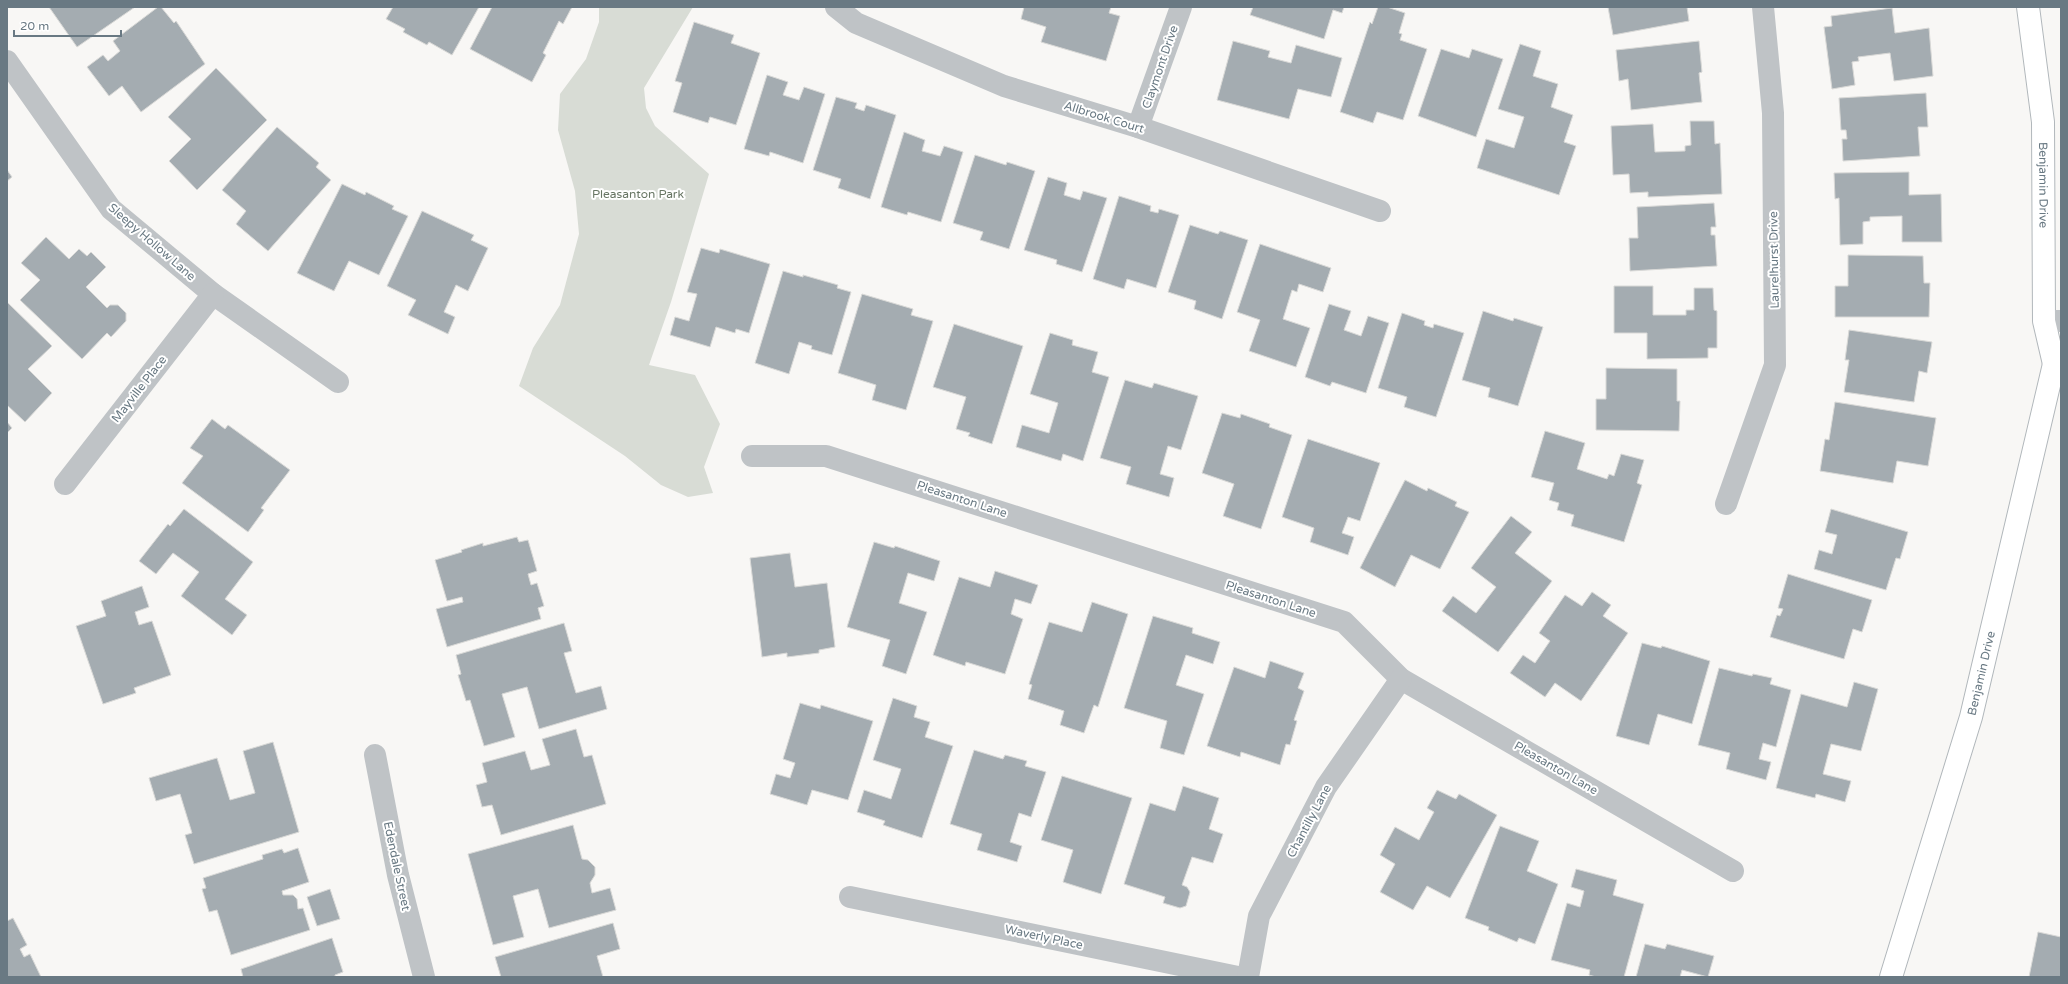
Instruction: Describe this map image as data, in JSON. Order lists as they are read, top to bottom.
{
  "streets": {
    "main road": ["Benjamin Drive"],
    "street": [
      "Claymont Drive",
      "Allbrook Court",
      "Sleepy Hollow Lane",
      "Laurelhurst Drive",
      "Mayville Place",
      "Pleasanton Lane",
      "Chantilly Lane",
      "Edendale Street",
      "Waverly Place"
    ]
  },
  "crossings": [
    ["Claymont Drive", "Allbrook Court"],
    ["Sleepy Hollow Lane", "Mayville Place"],
    ["Pleasanton Lane", "Chantilly Lane"]
  ],
  "parks": ["Pleasanton Park"],
  "scale_bar": "20 m"
}
